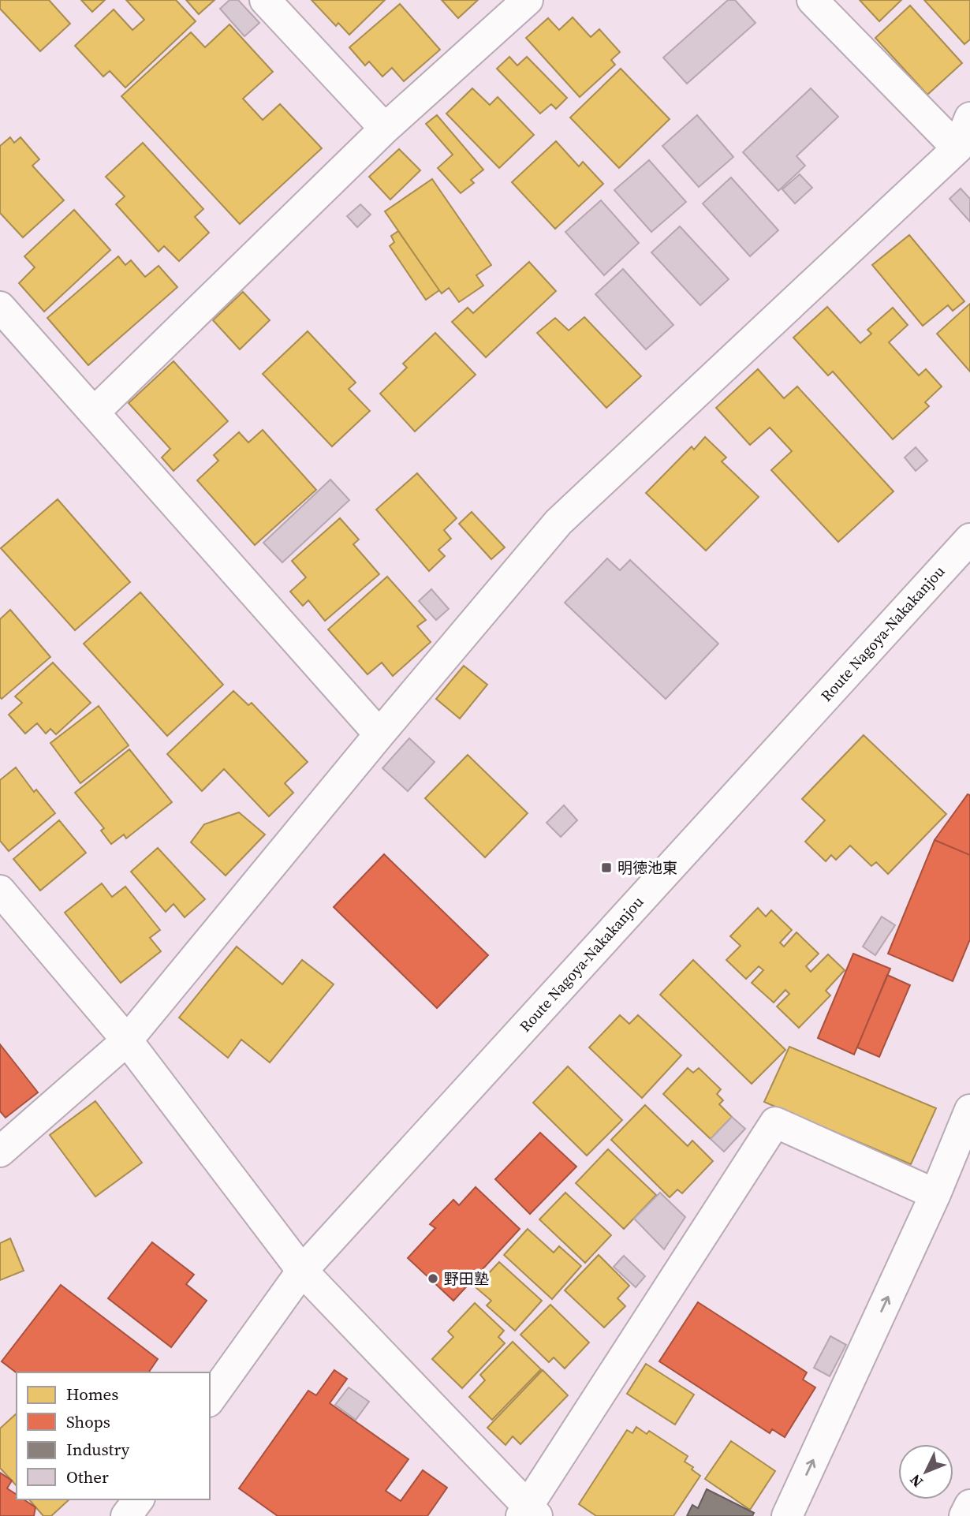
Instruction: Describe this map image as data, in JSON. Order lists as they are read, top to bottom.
{
  "streets": {
    "main road": ["Route Nagoya-Nakakanjou"]
  },
  "places": {
    "transit": ["明徳池東"],
    "other": ["野田塾"]
  },
  "legend": [
    "Homes",
    "Shops",
    "Industry",
    "Other"
  ],
  "north": "bottom left"
}
